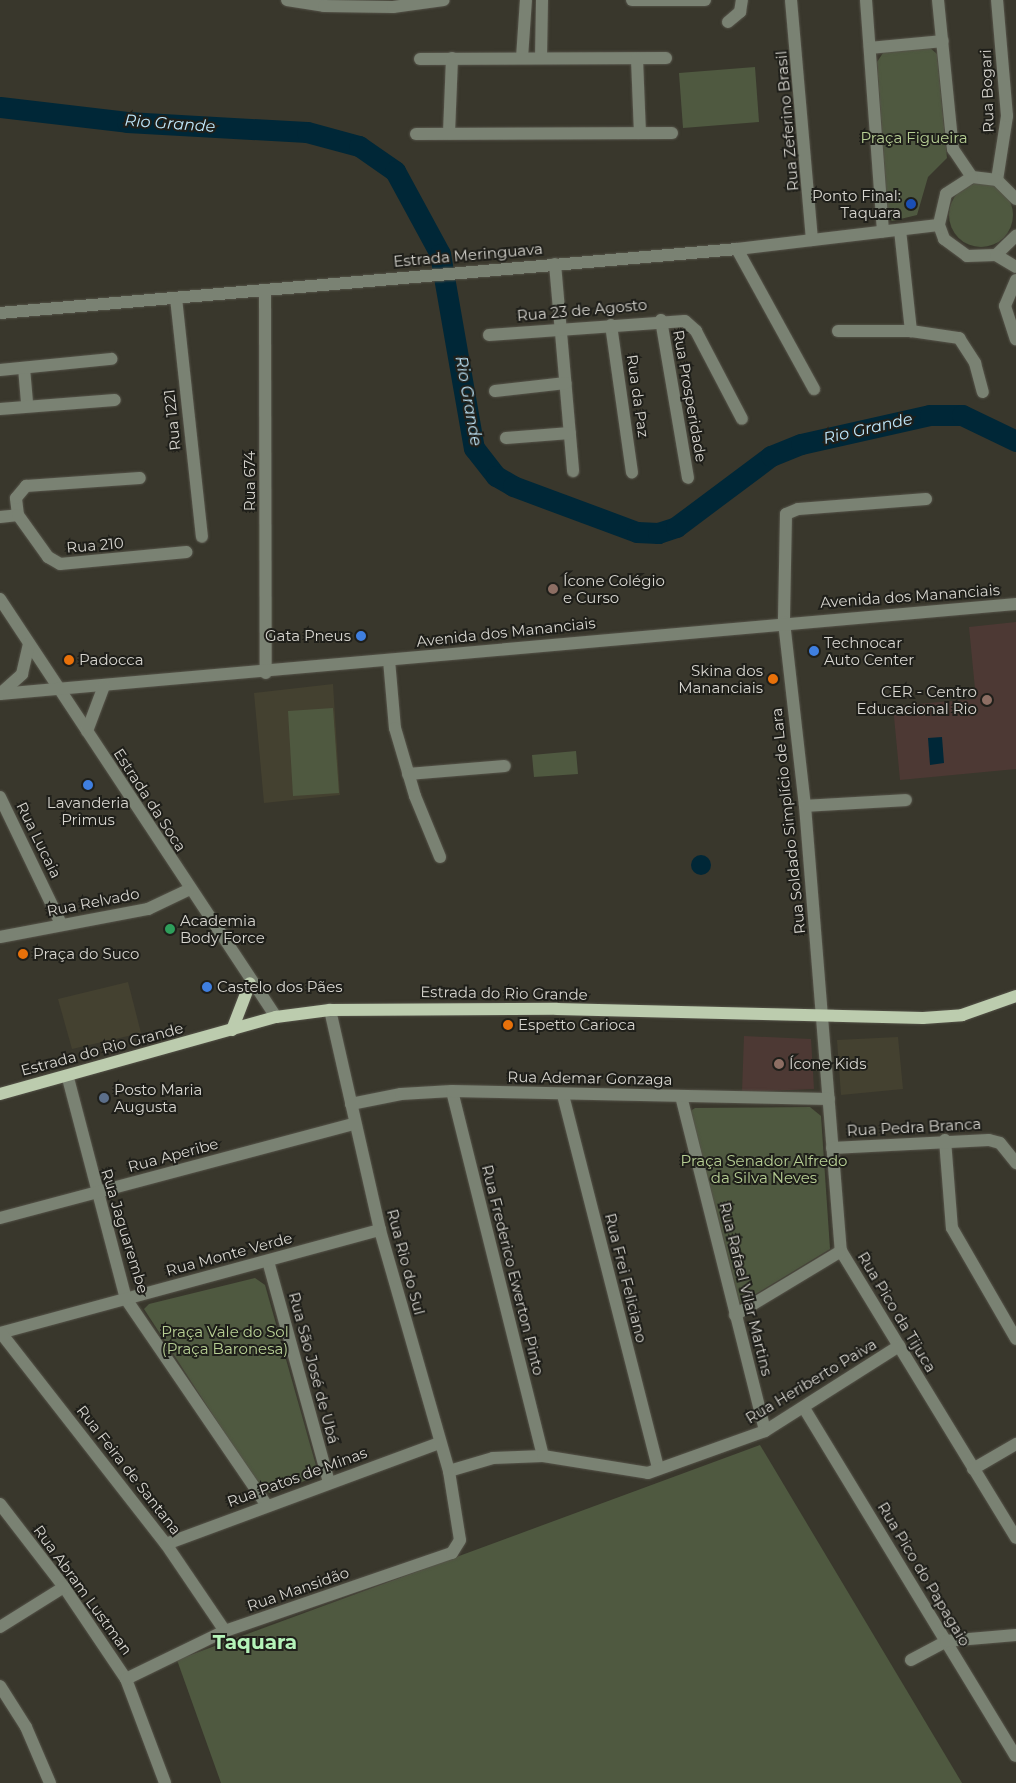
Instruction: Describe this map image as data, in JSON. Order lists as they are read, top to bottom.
{
  "streets": {
    "main road": ["Estrada do Rio Grande"],
    "street": [
      "Rua Bogari",
      "Rua Zeferino Brasil",
      "Estrada Meringuava",
      "Rua 23 de Agosto",
      "Rua da Paz",
      "Rua Prosperidade",
      "Rua 1221",
      "Rua 674",
      "Rua 210",
      "Avenida dos Mananciais",
      "Estrada da Soca",
      "Rua Soldado Simplício de Lara",
      "Rua Lucaia",
      "Rua Relvado",
      "Rua Ademar Gonzaga",
      "Rua Pedra Branca",
      "Rua Aperibe",
      "Rua Jaguarembe",
      "Rua Monte Verde",
      "Rua Rio do Sul",
      "Rua Frederico Ewerton Pinto",
      "Rua Frei Feliciano",
      "Rua Rafael Vilar Martins",
      "Rua Pico da Tijuca",
      "Rua São José de Ubá",
      "Rua Heriberto Paiva",
      "Rua Feira de Santana",
      "Rua Patos de Minas",
      "Rua Pico do Papagaio",
      "Rua Mansidão",
      "Rua Abram Lustman"
    ]
  },
  "crossings": [
    ["Rua Zeferino Brasil", "Estrada Meringuava"],
    ["Estrada Meringuava", "Rua 1221"],
    ["Estrada Meringuava", "Rua 674"],
    ["Rua 23 de Agosto", "Rua da Paz"],
    ["Rua 23 de Agosto", "Rua Prosperidade"],
    ["Rua 674", "Avenida dos Mananciais"],
    ["Avenida dos Mananciais", "Estrada da Soca"],
    ["Avenida dos Mananciais", "Rua Soldado Simplício de Lara"],
    ["Estrada da Soca", "Rua Relvado"],
    ["Estrada da Soca", "Estrada do Rio Grande"],
    ["Rua Soldado Simplício de Lara", "Estrada do Rio Grande"],
    ["Rua Soldado Simplício de Lara", "Rua Pico da Tijuca"],
    ["Rua Lucaia", "Rua Relvado"],
    ["Estrada do Rio Grande", "Rua Jaguarembe"],
    ["Estrada do Rio Grande", "Rua Rio do Sul"],
    ["Estrada do Rio Grande", "Rua Pico da Tijuca"],
    ["Rua Ademar Gonzaga", "Rua Rio do Sul"],
    ["Rua Ademar Gonzaga", "Rua Frederico Ewerton Pinto"],
    ["Rua Ademar Gonzaga", "Rua Frei Feliciano"],
    ["Rua Ademar Gonzaga", "Rua Rafael Vilar Martins"],
    ["Rua Ademar Gonzaga", "Rua Pico da Tijuca"],
    ["Rua Pedra Branca", "Rua Pico da Tijuca"],
    ["Rua Aperibe", "Rua Jaguarembe"],
    ["Rua Aperibe", "Rua Rio do Sul"],
    ["Rua Jaguarembe", "Rua Monte Verde"],
    ["Rua Jaguarembe", "Rua Patos de Minas"],
    ["Rua Monte Verde", "Rua Rio do Sul"],
    ["Rua Monte Verde", "Rua São José de Ubá"],
    ["Rua Monte Verde", "Rua Feira de Santana"],
    ["Rua Rio do Sul", "Rua Heriberto Paiva"],
    ["Rua Rio do Sul", "Rua Patos de Minas"],
    ["Rua Rio do Sul", "Rua Mansidão"],
    ["Rua Frederico Ewerton Pinto", "Rua Heriberto Paiva"],
    ["Rua Frei Feliciano", "Rua Heriberto Paiva"],
    ["Rua Rafael Vilar Martins", "Rua Heriberto Paiva"],
    ["Rua Pico da Tijuca", "Rua Heriberto Paiva"],
    ["Rua São José de Ubá", "Rua Patos de Minas"],
    ["Rua Heriberto Paiva", "Rua Pico do Papagaio"],
    ["Rua Feira de Santana", "Rua Patos de Minas"],
    ["Rua Feira de Santana", "Rua Mansidão"],
    ["Rua Mansidão", "Rua Abram Lustman"]
  ],
  "districts": ["Taquara"],
  "water": ["Rio Grande"],
  "parks": ["Praça Figueira", "Praça Senador Alfredo da Silva Neves", "Praça Vale do Sol (Praça Baronesa)"],
  "places": [
    "Ponto Final: Taquara",
    "Ícone Colégio e Curso",
    "Gata Pneus",
    "Technocar Auto Center",
    "Padocca",
    "Skina dos Mananciais",
    "CER - Centro Educacional Rio",
    "Lavanderia Primus",
    "Academia Body Force",
    "Praça do Suco",
    "Castelo dos Pães",
    "Espetto Carioca",
    "Ícone Kids",
    "Posto Maria Augusta"
  ]
}
